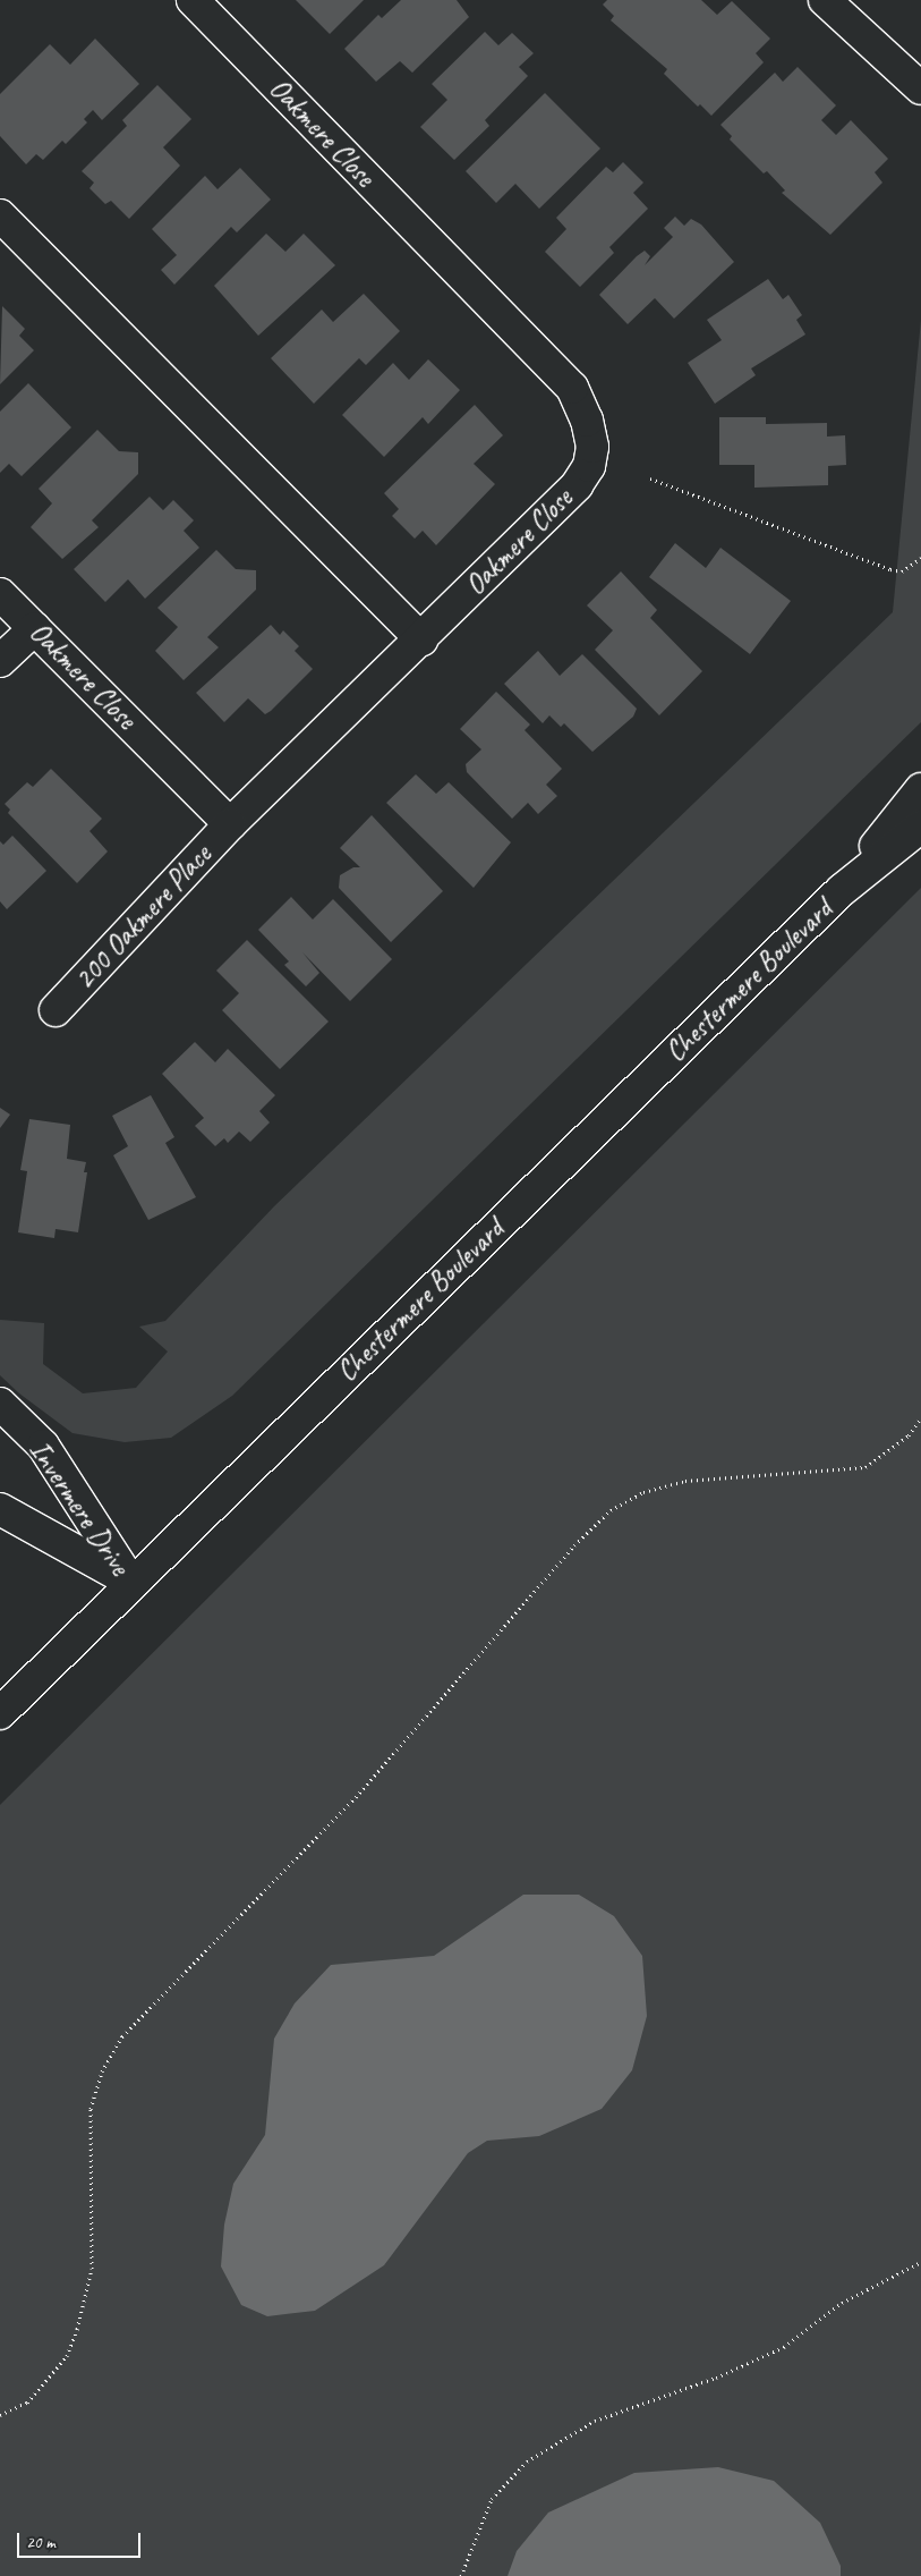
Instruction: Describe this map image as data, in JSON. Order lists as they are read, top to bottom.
{
  "streets": {
    "street": [
      "Oakmere Close",
      "200 Oakmere Place",
      "Chestermere Boulevard",
      "Invermere Drive"
    ]
  },
  "crossings": [
    ["Oakmere Close", "200 Oakmere Place"],
    ["Chestermere Boulevard", "Invermere Drive"]
  ],
  "scale_bar": "20 m"
}
